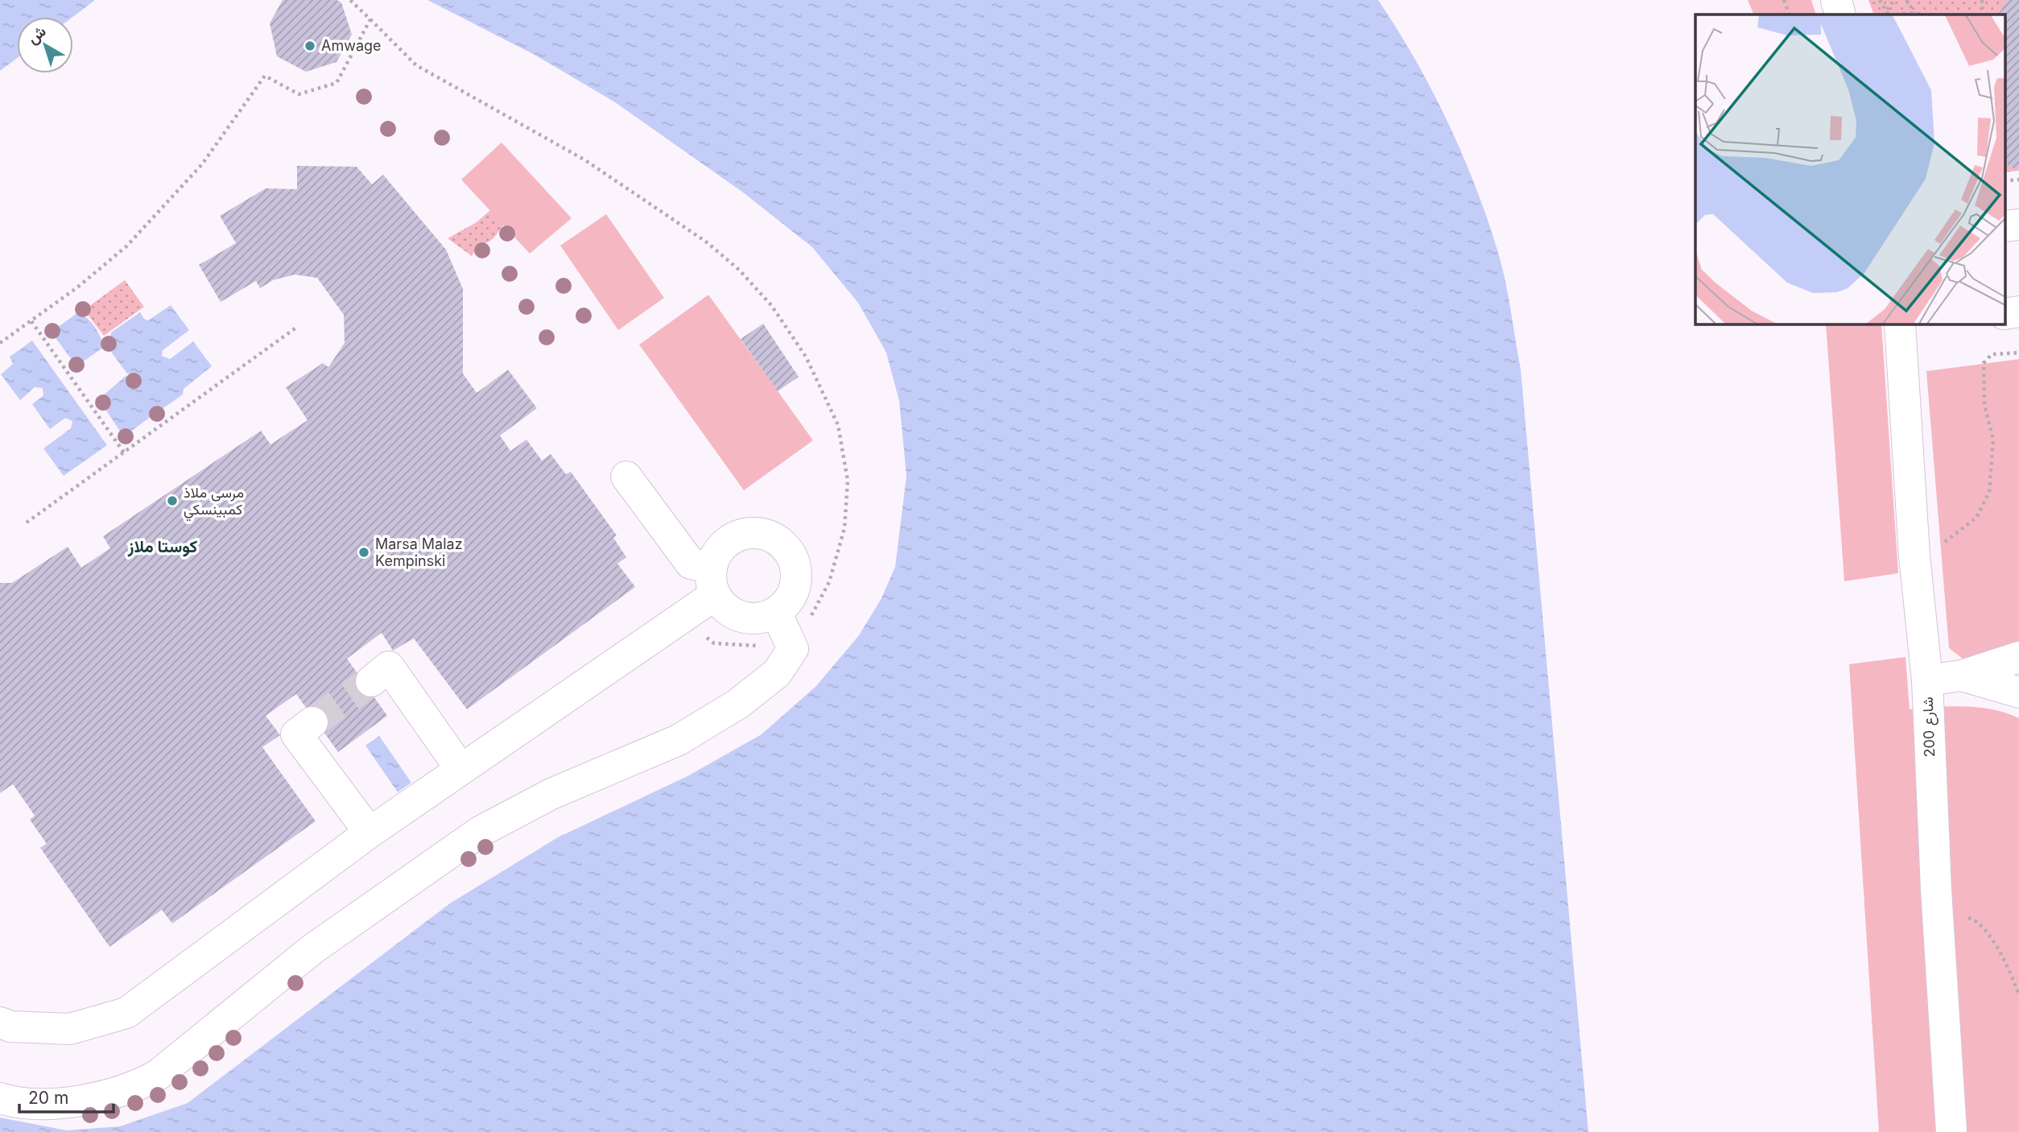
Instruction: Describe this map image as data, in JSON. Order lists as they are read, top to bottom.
{
  "streets": {
    "street": ["شارع 200"]
  },
  "districts": ["كوستا ملاز"],
  "places": ["Amwage", "مرسى ملاذ كمبينسكي", "Marsa Malaz Kempinski"],
  "scale_bar": "20 m",
  "north": "top left"
}
